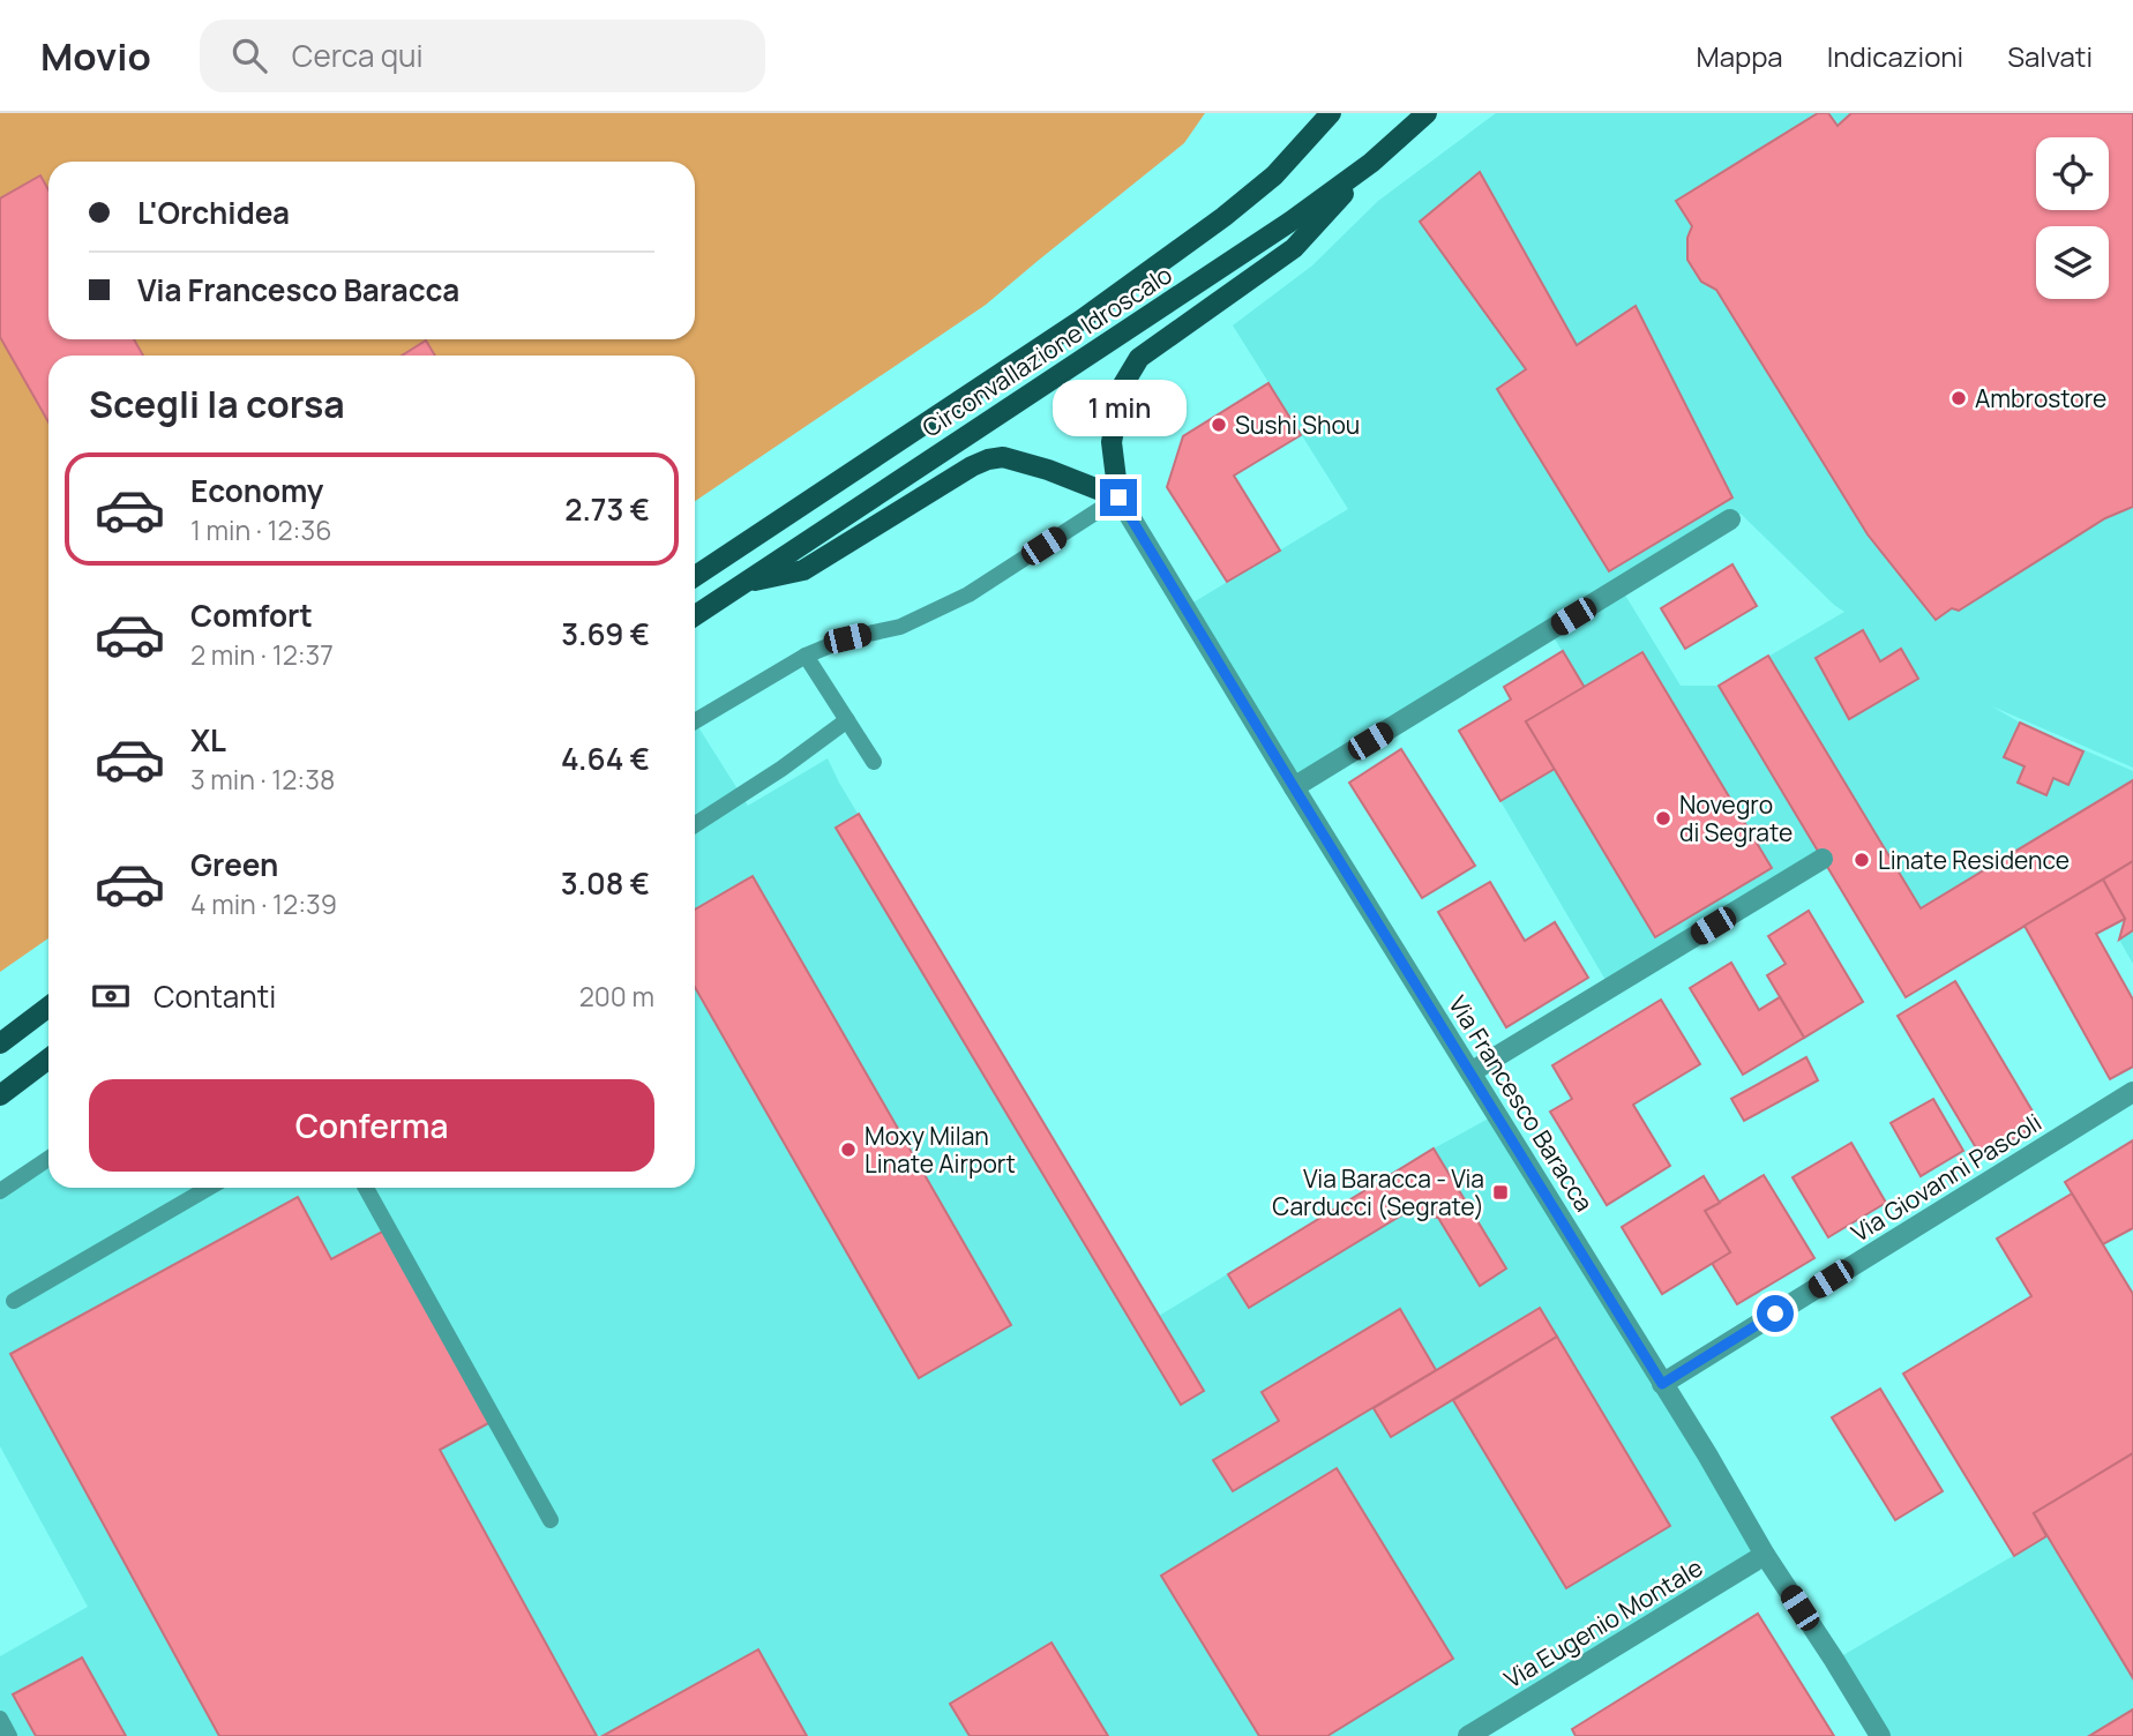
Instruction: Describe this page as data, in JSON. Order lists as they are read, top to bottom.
{
  "streets": {
    "main road": ["Circonvallazione Idroscalo"],
    "street": ["Via Francesco Baracca", "Via Giovanni Pascoli", "Via Eugenio Montale"]
  },
  "crossings": [
    ["Via Francesco Baracca", "Via Giovanni Pascoli"],
    ["Via Francesco Baracca", "Via Eugenio Montale"]
  ],
  "places": {
    "other": [
      "Ambrostore",
      "Sushi Shou",
      "Novegro di Segrate",
      "Linate Residence",
      "Moxy Milan Linate Airport"
    ],
    "transit": ["Via Baracca - Via Carducci (Segrate)"]
  },
  "page": {
    "header": "Movio",
    "search": "Cerca qui",
    "nav": ["Mappa", "Indicazioni", "Salvati"],
    "banner": ["L'Orchidea", "Via Francesco Baracca"],
    "heading": "Scegli la corsa",
    "bubble": "1 min",
    "list": [
      {
        "name": "Economy",
        "note": "1 min · 12:36",
        "value": "2.73 €"
      },
      {
        "name": "Comfort",
        "note": "2 min · 12:37",
        "value": "3.69 €"
      },
      {
        "name": "XL",
        "note": "3 min · 12:38",
        "value": "4.64 €"
      },
      {
        "name": "Green",
        "note": "4 min · 12:39",
        "value": "3.08 €"
      }
    ],
    "pay": ["Contanti", "200 m"],
    "buttons": "Conferma"
  }
}
